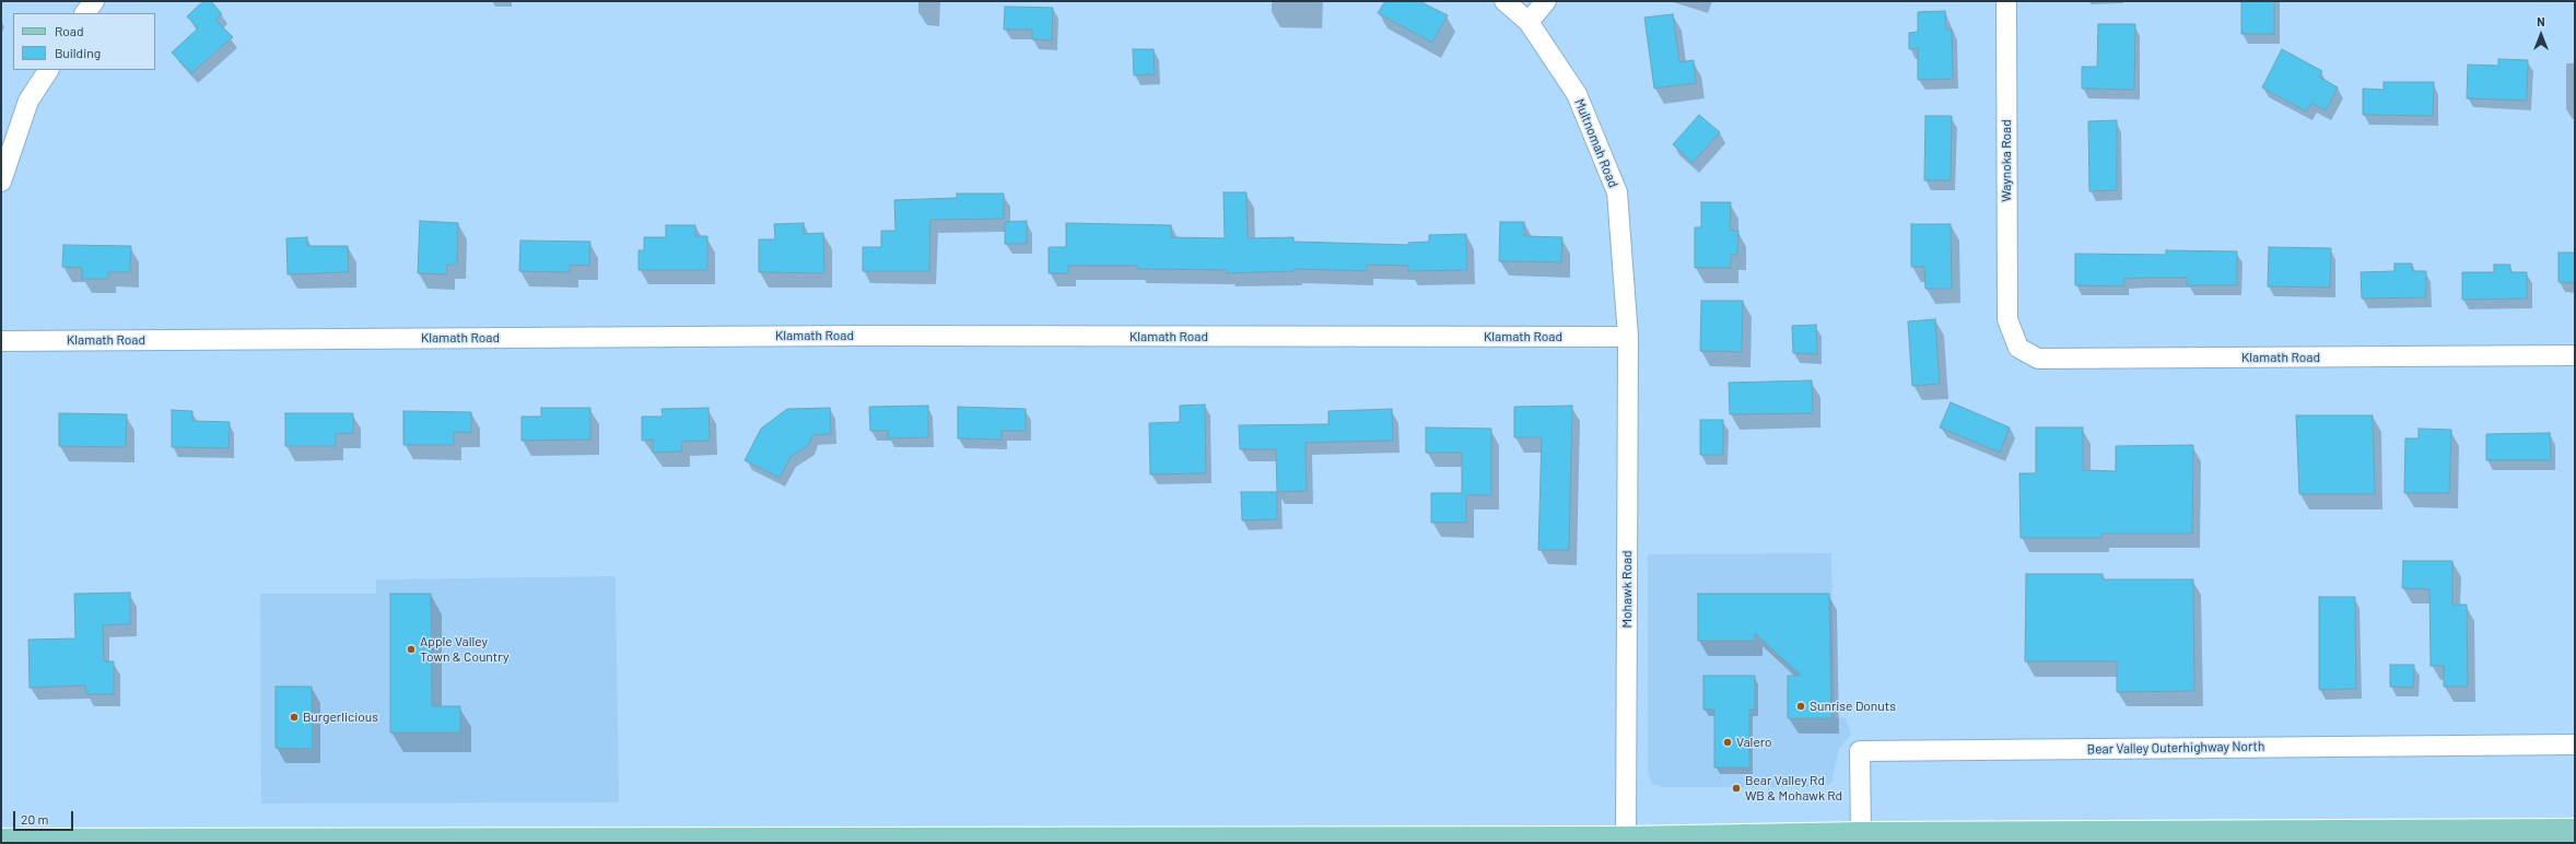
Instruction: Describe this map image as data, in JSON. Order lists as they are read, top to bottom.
{
  "streets": {
    "street": [
      "Multnomah Road",
      "Waynoka Road",
      "Klamath Road",
      "Mohawk Road",
      "Bear Valley Outerhighway North"
    ]
  },
  "crossings": [
    ["Multnomah Road", "Klamath Road"],
    ["Multnomah Road", "Mohawk Road"],
    ["Waynoka Road", "Klamath Road"],
    ["Klamath Road", "Mohawk Road"]
  ],
  "places": [
    "Apple Valley Town & Country",
    "Sunrise Donuts",
    "Burgerlicious",
    "Valero",
    "Bear Valley Rd WB & Mohawk Rd"
  ],
  "legend": ["Road", "Building"],
  "scale_bar": "20 m",
  "north": "top"
}
